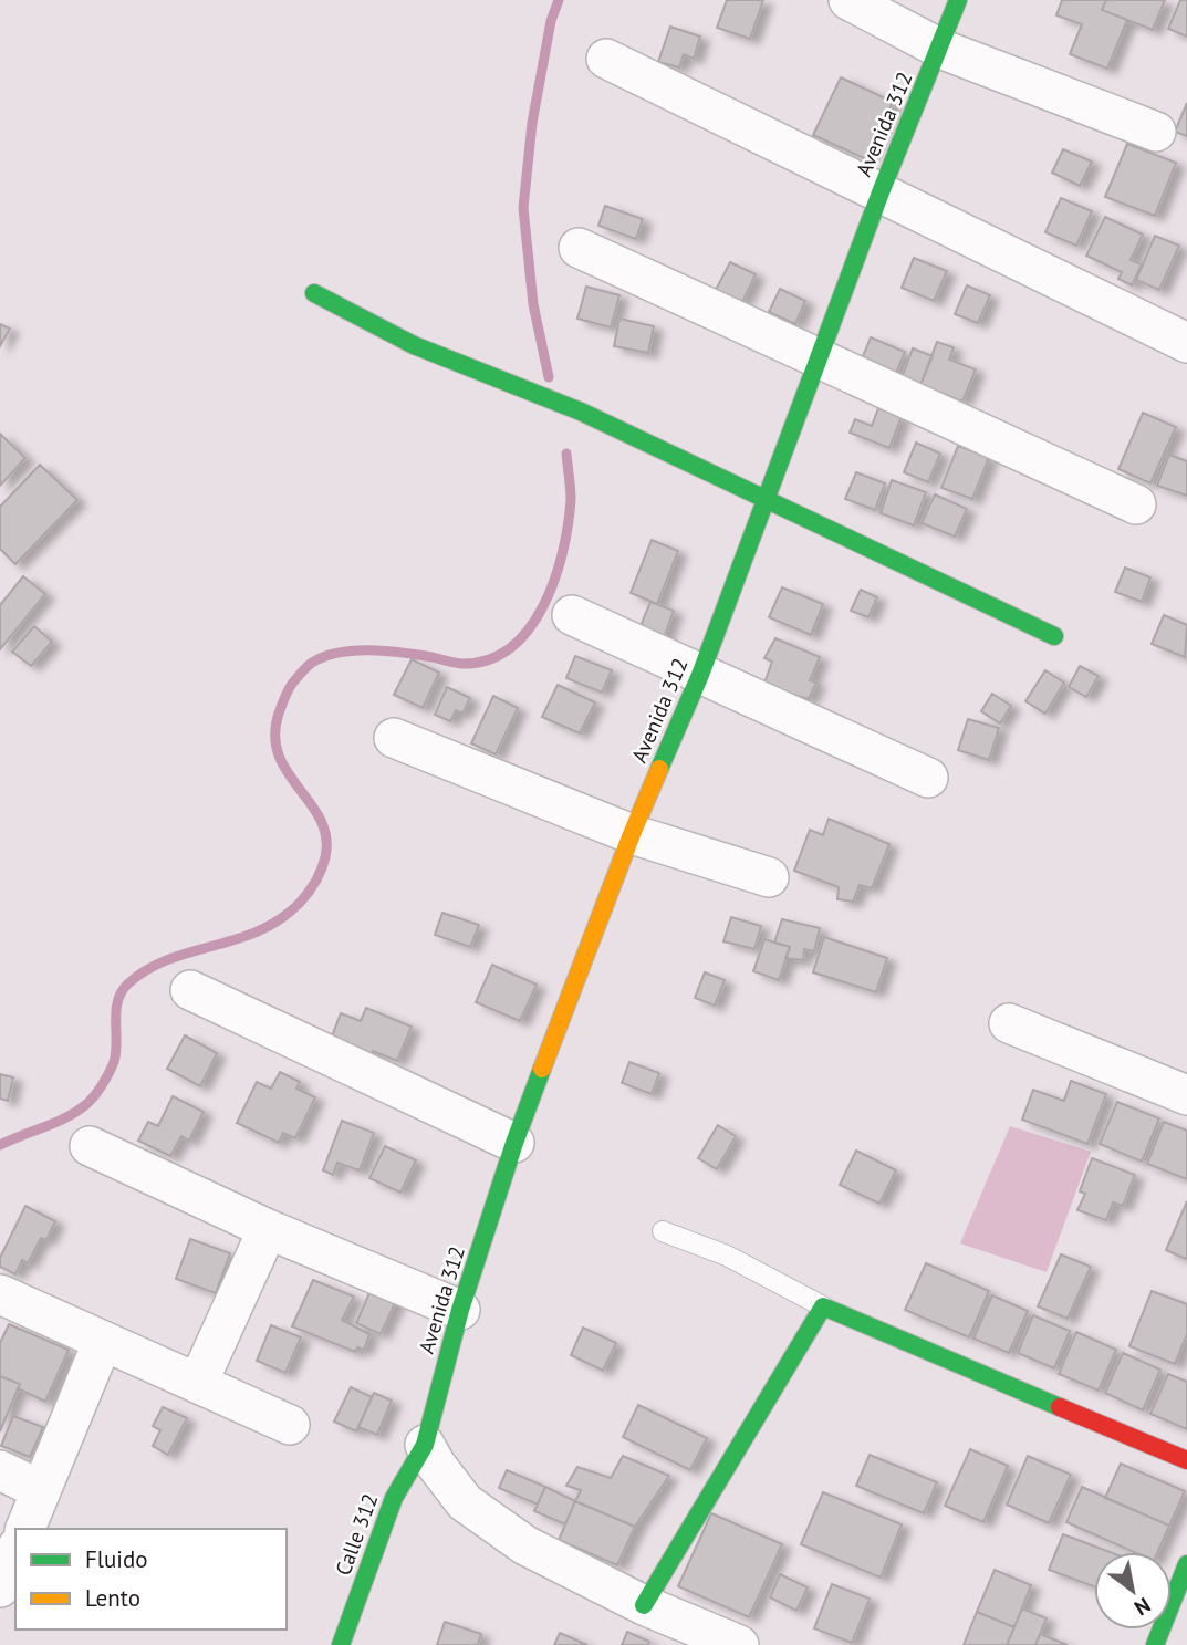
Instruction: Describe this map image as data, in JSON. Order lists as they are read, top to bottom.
{
  "streets": {
    "street": ["Avenida 312", "Calle 312"]
  },
  "crossings": [
    ["Avenida 312", "Calle 312"]
  ],
  "legend": ["Fluido", "Lento"],
  "north": "bottom right"
}
